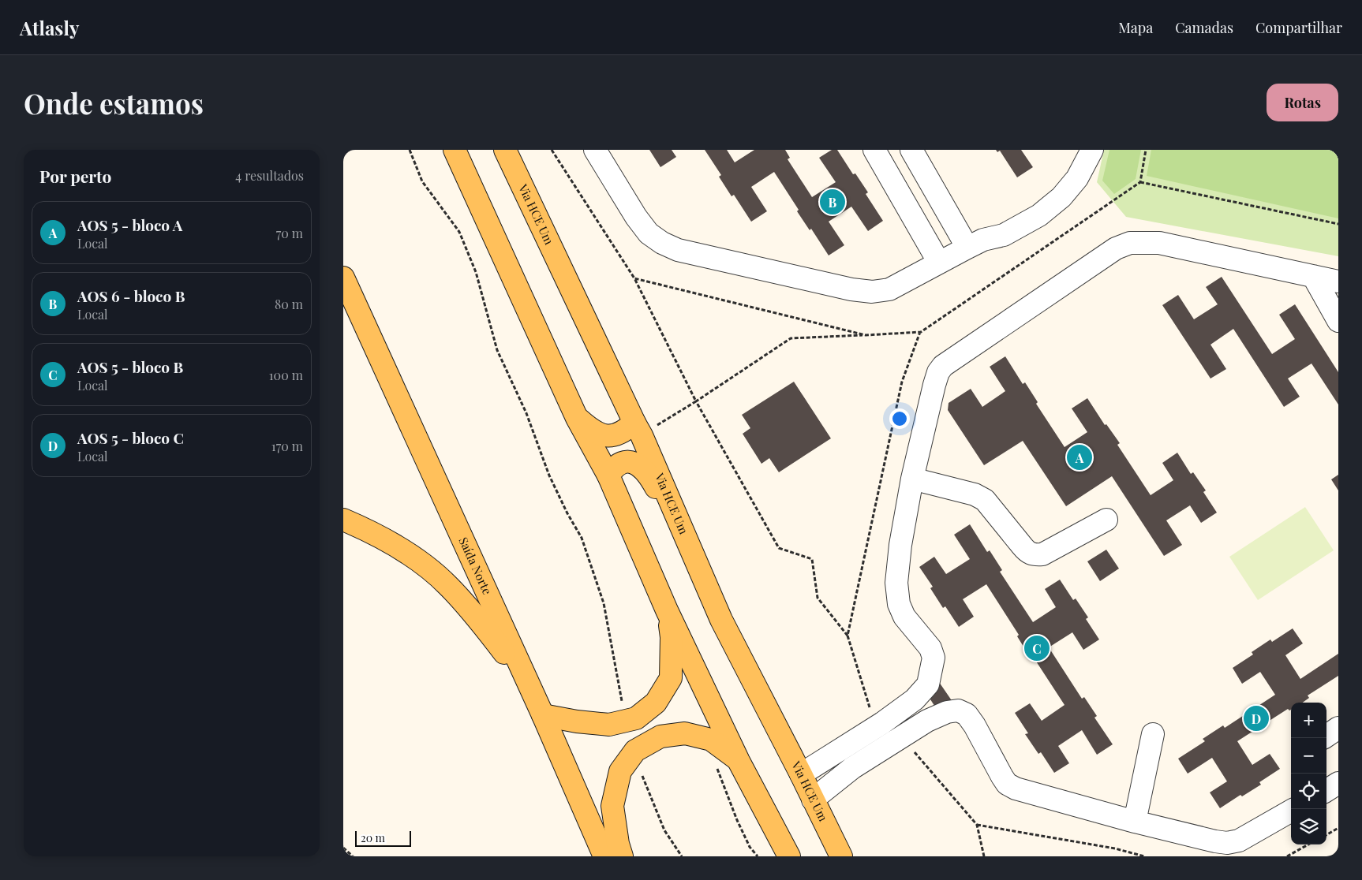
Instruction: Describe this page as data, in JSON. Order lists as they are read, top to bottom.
{
  "streets": {
    "main road": ["Via HCE Um", "Saída Norte"]
  },
  "scale_bar": "20 m",
  "page": {
    "header": "Atlasly",
    "nav": ["Mapa", "Camadas", "Compartilhar"],
    "buttons": "Rotas",
    "title": "Onde estamos",
    "heading": ["Por perto", "4 resultados"],
    "pins": [
      "B",
      "A",
      "C",
      "D"
    ],
    "list": [
      {
        "mark": "A",
        "name": "AOS 5 - bloco A",
        "note": "Local",
        "value": "70 m"
      },
      {
        "mark": "B",
        "name": "AOS 6 - bloco B",
        "note": "Local",
        "value": "80 m"
      },
      {
        "mark": "C",
        "name": "AOS 5 - bloco B",
        "note": "Local",
        "value": "100 m"
      },
      {
        "mark": "D",
        "name": "AOS 5 - bloco C",
        "note": "Local",
        "value": "170 m"
      }
    ],
    "map_buttons": ["+", "−"],
    "scale": "20 m"
  }
}
